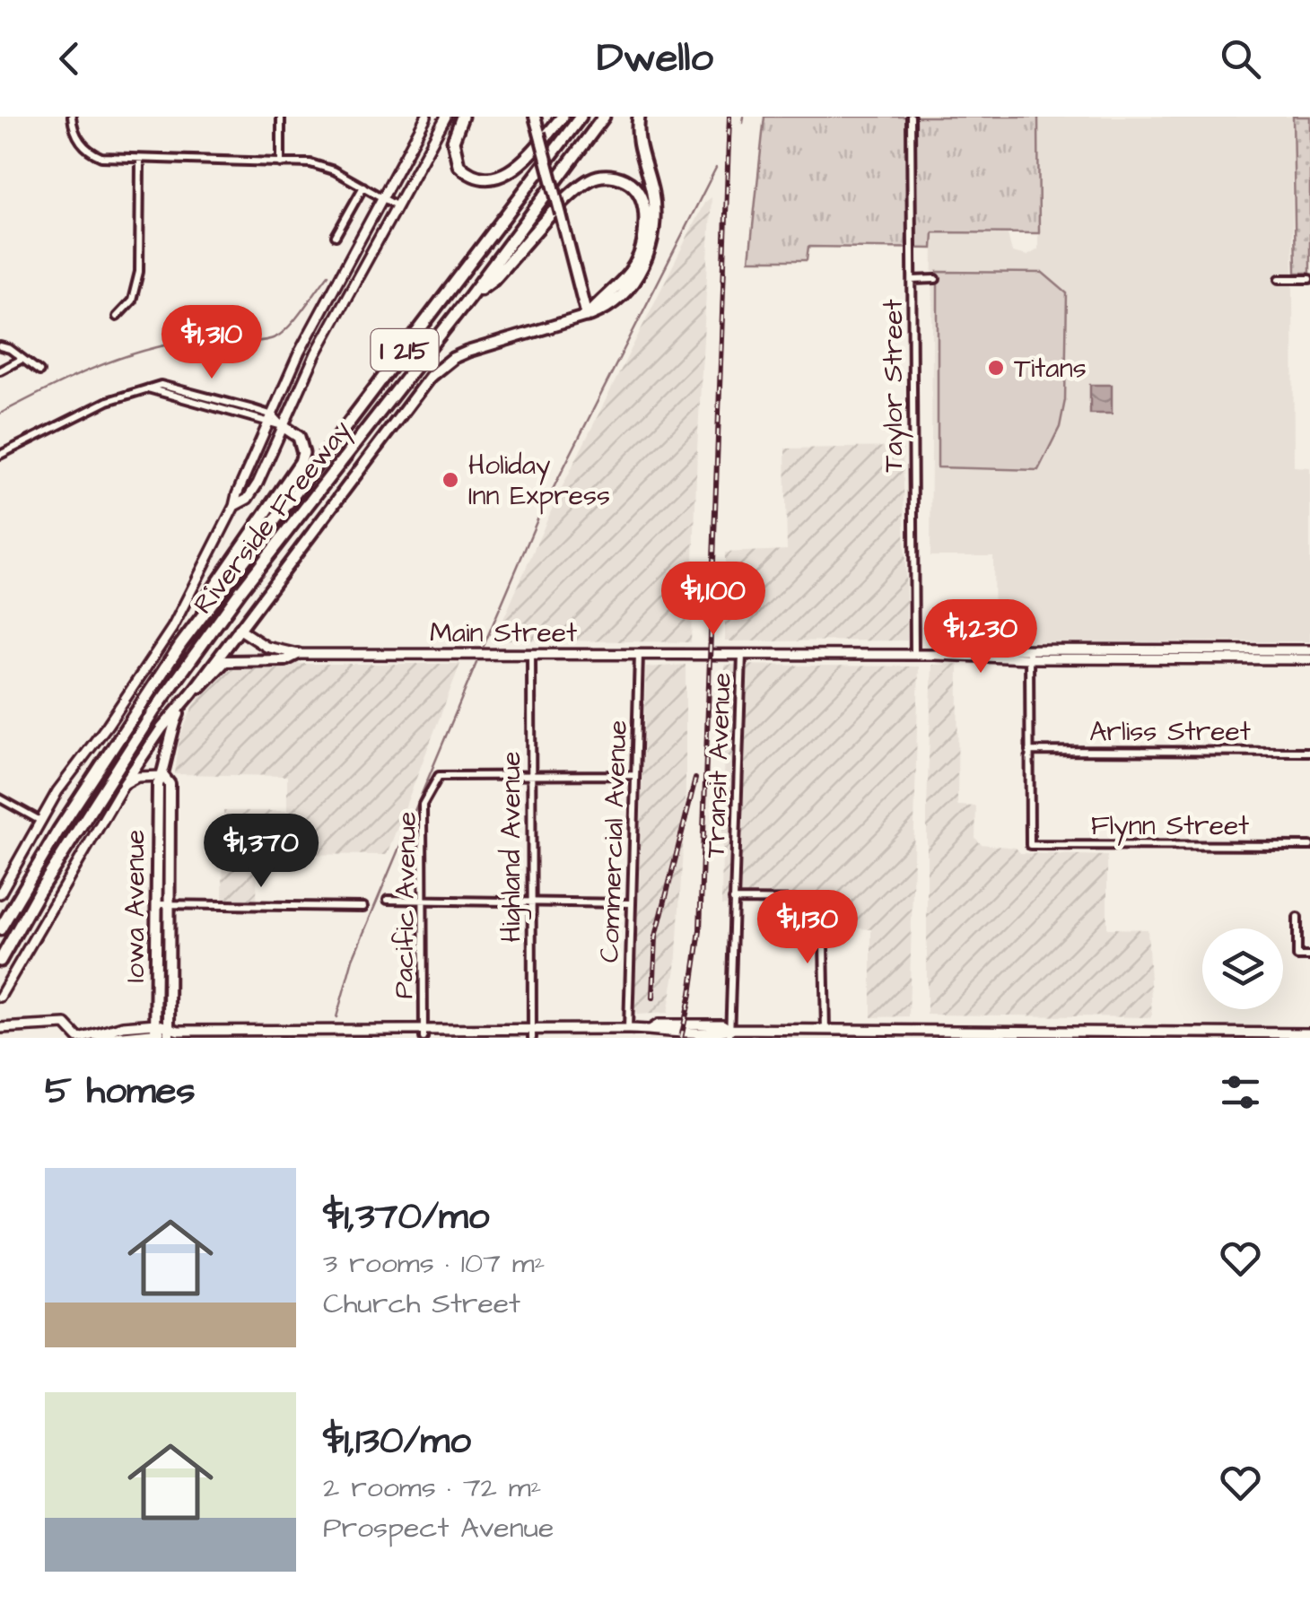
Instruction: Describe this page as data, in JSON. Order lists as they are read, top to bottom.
{
  "streets": {
    "highway": ["I 215", "Riverside Freeway"],
    "main road": ["Main Street", "Iowa Avenue"],
    "street": [
      "Taylor Street",
      "Arliss Street",
      "Transit Avenue",
      "Flynn Street",
      "Commercial Avenue",
      "Highland Avenue",
      "Pacific Avenue"
    ]
  },
  "crossings": [
    ["Taylor Street", "Main Street"],
    ["Main Street", "Transit Avenue"],
    ["Main Street", "Commercial Avenue"],
    ["Main Street", "Highland Avenue"],
    ["Arliss Street", "Flynn Street"],
    ["Highland Avenue", "Pacific Avenue"]
  ],
  "places": ["Titans", "Holiday Inn Express"],
  "page": {
    "header": "Dwello",
    "price": [
      "$1,310",
      "$1,100",
      "$1,230",
      "$1,370",
      "$1,130"
    ],
    "heading": "5 homes",
    "list": [
      {
        "name": "$1,370/mo",
        "note": "3 rooms · 107 m² · Church Street"
      },
      {
        "name": "$1,130/mo",
        "note": "2 rooms · 72 m² · Prospect Avenue"
      }
    ]
  }
}
